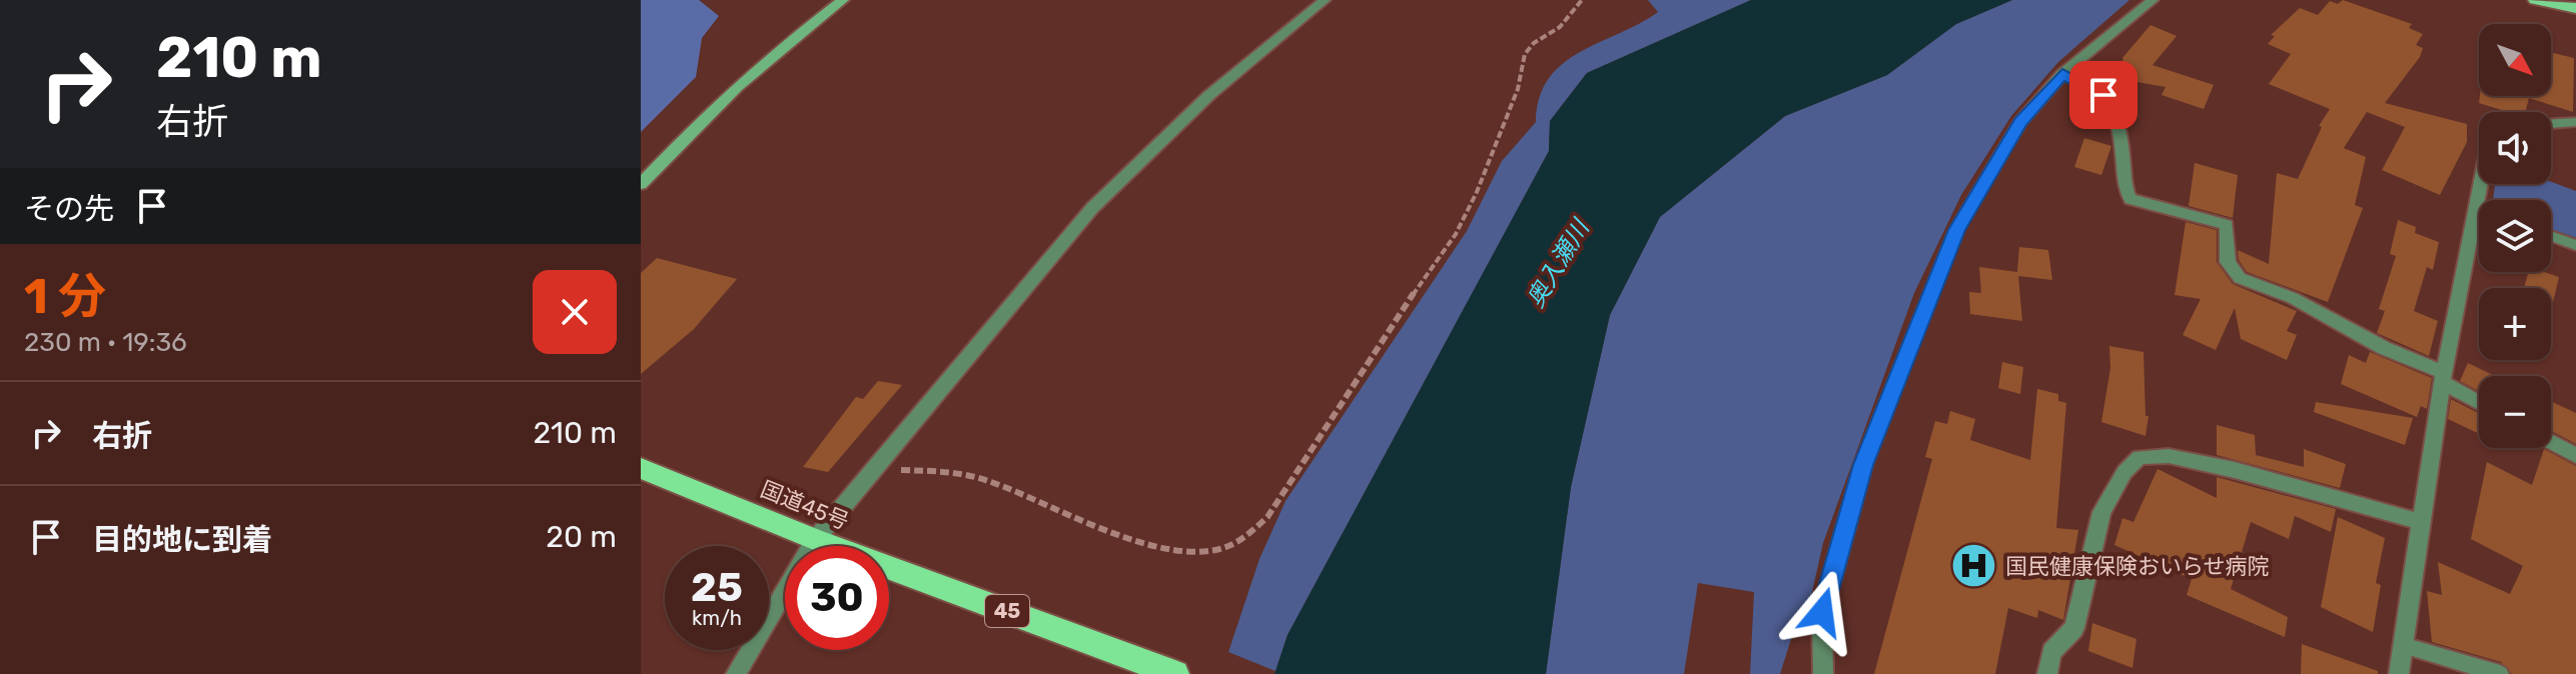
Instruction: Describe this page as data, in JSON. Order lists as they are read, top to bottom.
{
  "streets": {
    "highway": ["国道45号", "45"]
  },
  "water": ["奥入瀬川"],
  "places": {
    "hospital": ["国民健康保険おいらせ病院"]
  },
  "north": "bottom right",
  "page": {
    "turn": ["210 m", "右折"],
    "map_buttons": ["+", "−"],
    "then": "その先",
    "heading": ["1 分", "230 m · 19:36"],
    "list": [
      {
        "name": "右折",
        "value": "210 m"
      },
      {
        "name": "目的地に到着",
        "value": "20 m"
      }
    ],
    "speed": "25 km/h",
    "limit": "30"
  }
}
